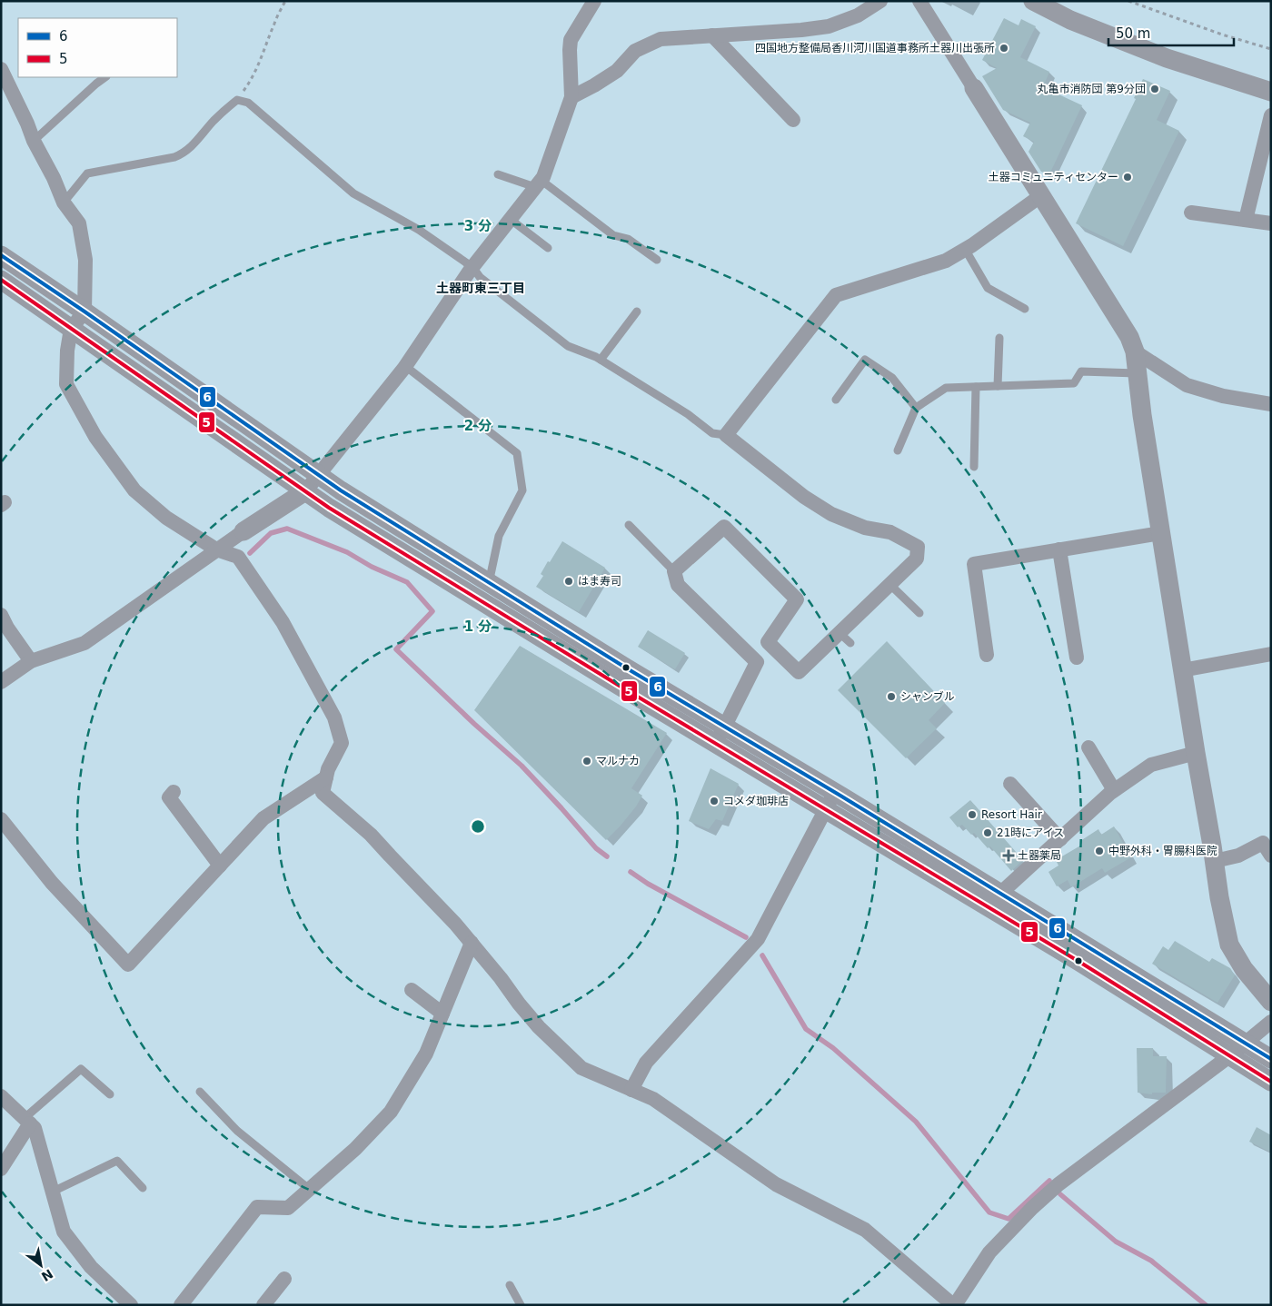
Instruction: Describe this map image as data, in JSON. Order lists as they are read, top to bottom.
{
  "districts": ["土器町東三丁目"],
  "places": {
    "other": [
      "四国地方整備局香川河川国道事務所土器川出張所",
      "丸亀市消防団 第9分団",
      "土器コミュニティセンター",
      "はま寿司",
      "シャンブル",
      "マルナカ",
      "コメダ珈琲店",
      "Resort Hair",
      "21時にアイス",
      "中野外科・胃腸科医院"
    ],
    "health": ["土器薬局"]
  },
  "lines": ["transit line 6", "transit line 5"],
  "legend": ["6", "5"],
  "scale_bar": "50 m",
  "north": "bottom right",
  "rings": ["3 分", "2 分", "1 分"]
}
